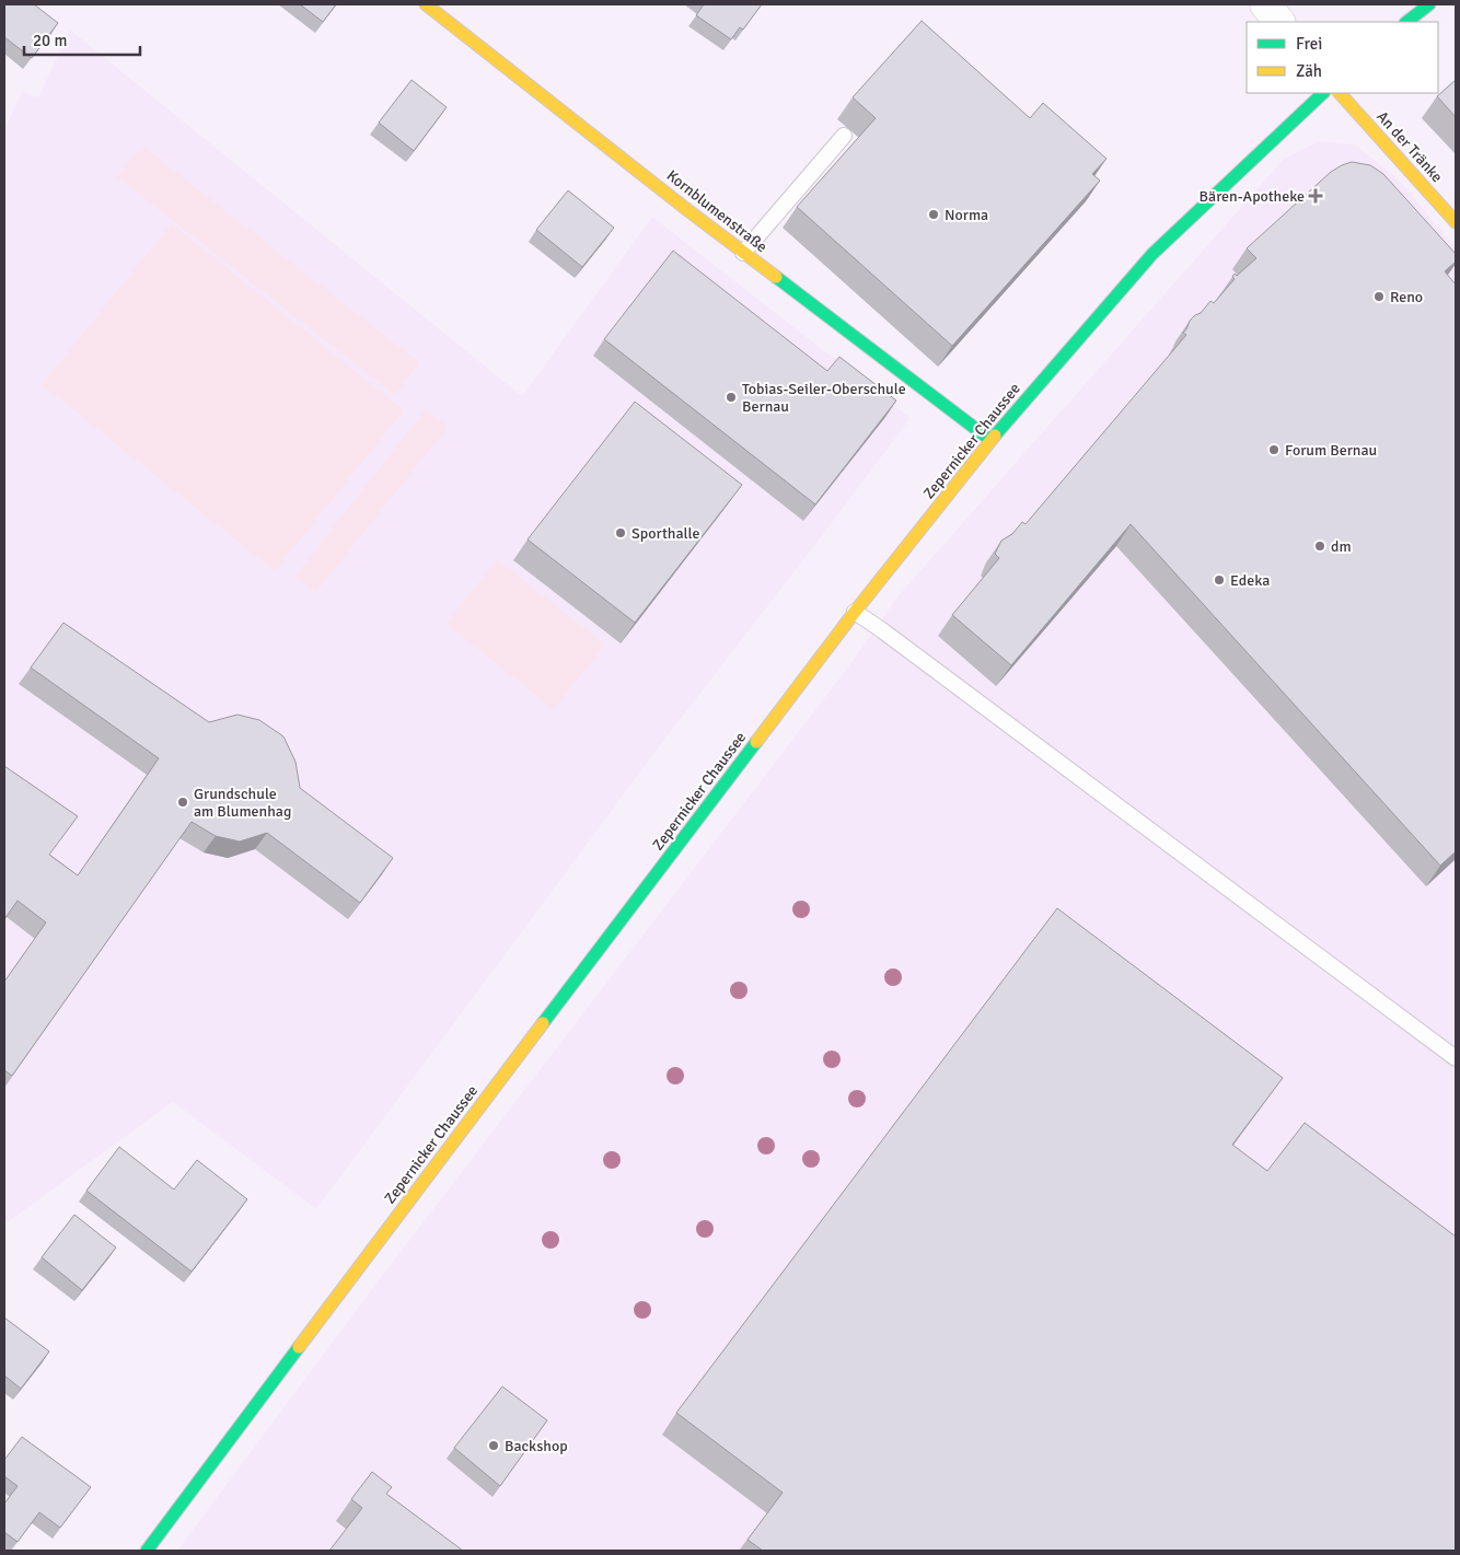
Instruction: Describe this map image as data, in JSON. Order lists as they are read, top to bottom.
{
  "streets": {
    "main road": ["An der Tränke", "Kornblumenstraße", "Zepernicker Chaussee"]
  },
  "crossings": [
    ["Kornblumenstraße", "Zepernicker Chaussee"]
  ],
  "places": {
    "health": ["Bären-Apotheke"],
    "other": [
      "Norma",
      "Reno",
      "Tobias-Seiler-Oberschule Bernau",
      "Forum Bernau",
      "Sporthalle",
      "dm",
      "Edeka",
      "Grundschule am Blumenhag",
      "Backshop"
    ]
  },
  "legend": ["Frei", "Zäh"],
  "scale_bar": "20 m"
}
